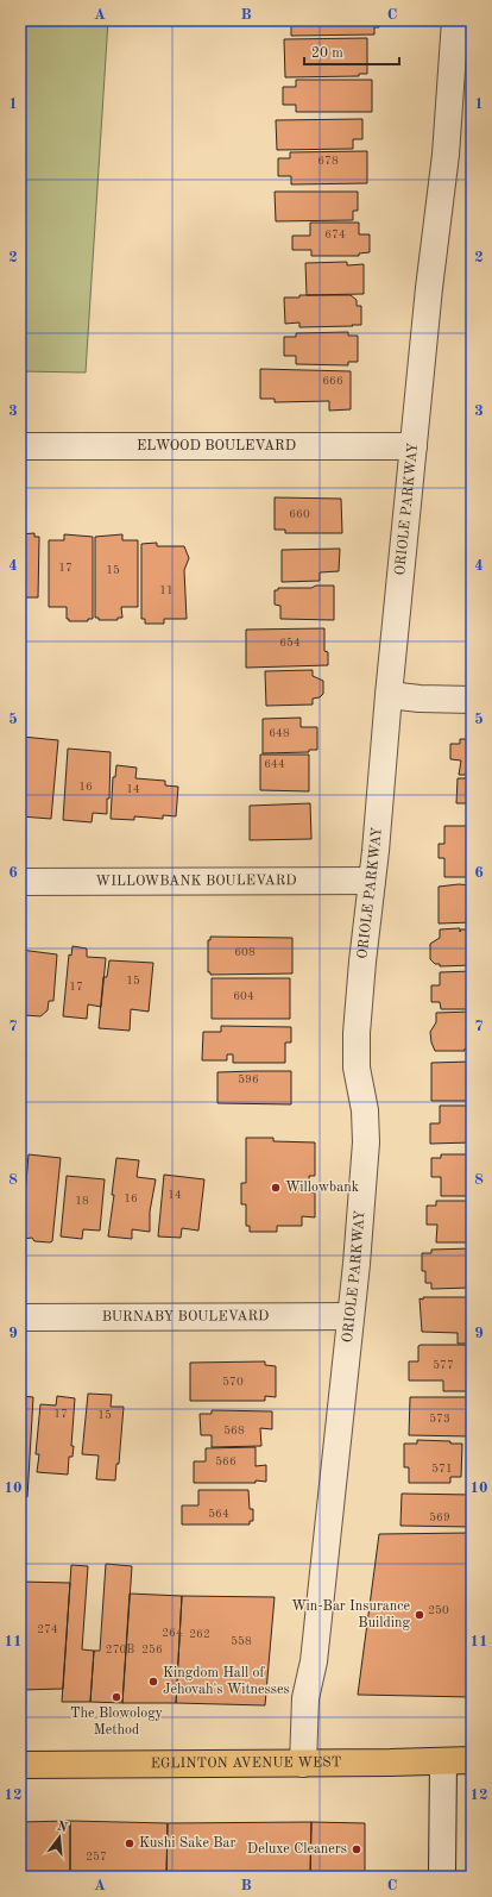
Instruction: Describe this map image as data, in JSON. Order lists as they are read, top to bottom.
{
  "streets": {
    "main road": ["EGLINTON AVENUE WEST"],
    "street": [
      "ELWOOD BOULEVARD",
      "ORIOLE PARKWAY",
      "WILLOWBANK BOULEVARD",
      "BURNABY BOULEVARD"
    ]
  },
  "crossings": [
    ["ELWOOD BOULEVARD", "ORIOLE PARKWAY"],
    ["ORIOLE PARKWAY", "WILLOWBANK BOULEVARD"],
    ["ORIOLE PARKWAY", "BURNABY BOULEVARD"],
    ["ORIOLE PARKWAY", "EGLINTON AVENUE WEST"]
  ],
  "places": [
    "Willowbank",
    "Win-Bar Insurance Building",
    "Kingdom Hall of Jehovah's Witnesses",
    "The Blowology Method",
    "Kushi Sake Bar",
    "Deluxe Cleaners"
  ],
  "house_numbers": [
    "678",
    "674",
    "666",
    "660",
    "17",
    "15",
    "11",
    "654",
    "648",
    "644",
    "16",
    "14",
    "608",
    "15",
    "17",
    "604",
    "596",
    "14",
    "16",
    "18",
    "577",
    "570",
    "17",
    "15",
    "573",
    "568",
    "566",
    "571",
    "564",
    "569",
    "250",
    "274",
    "264",
    "262",
    "558",
    "270B",
    "256",
    "257"
  ],
  "scale_bar": "20 m",
  "north": "top",
  "grid": {
    "columns": ["A", "B", "C"],
    "rows": [
      "1",
      "2",
      "3",
      "4",
      "5",
      "6",
      "7",
      "8",
      "9",
      "10",
      "11",
      "12"
    ]
  }
}
